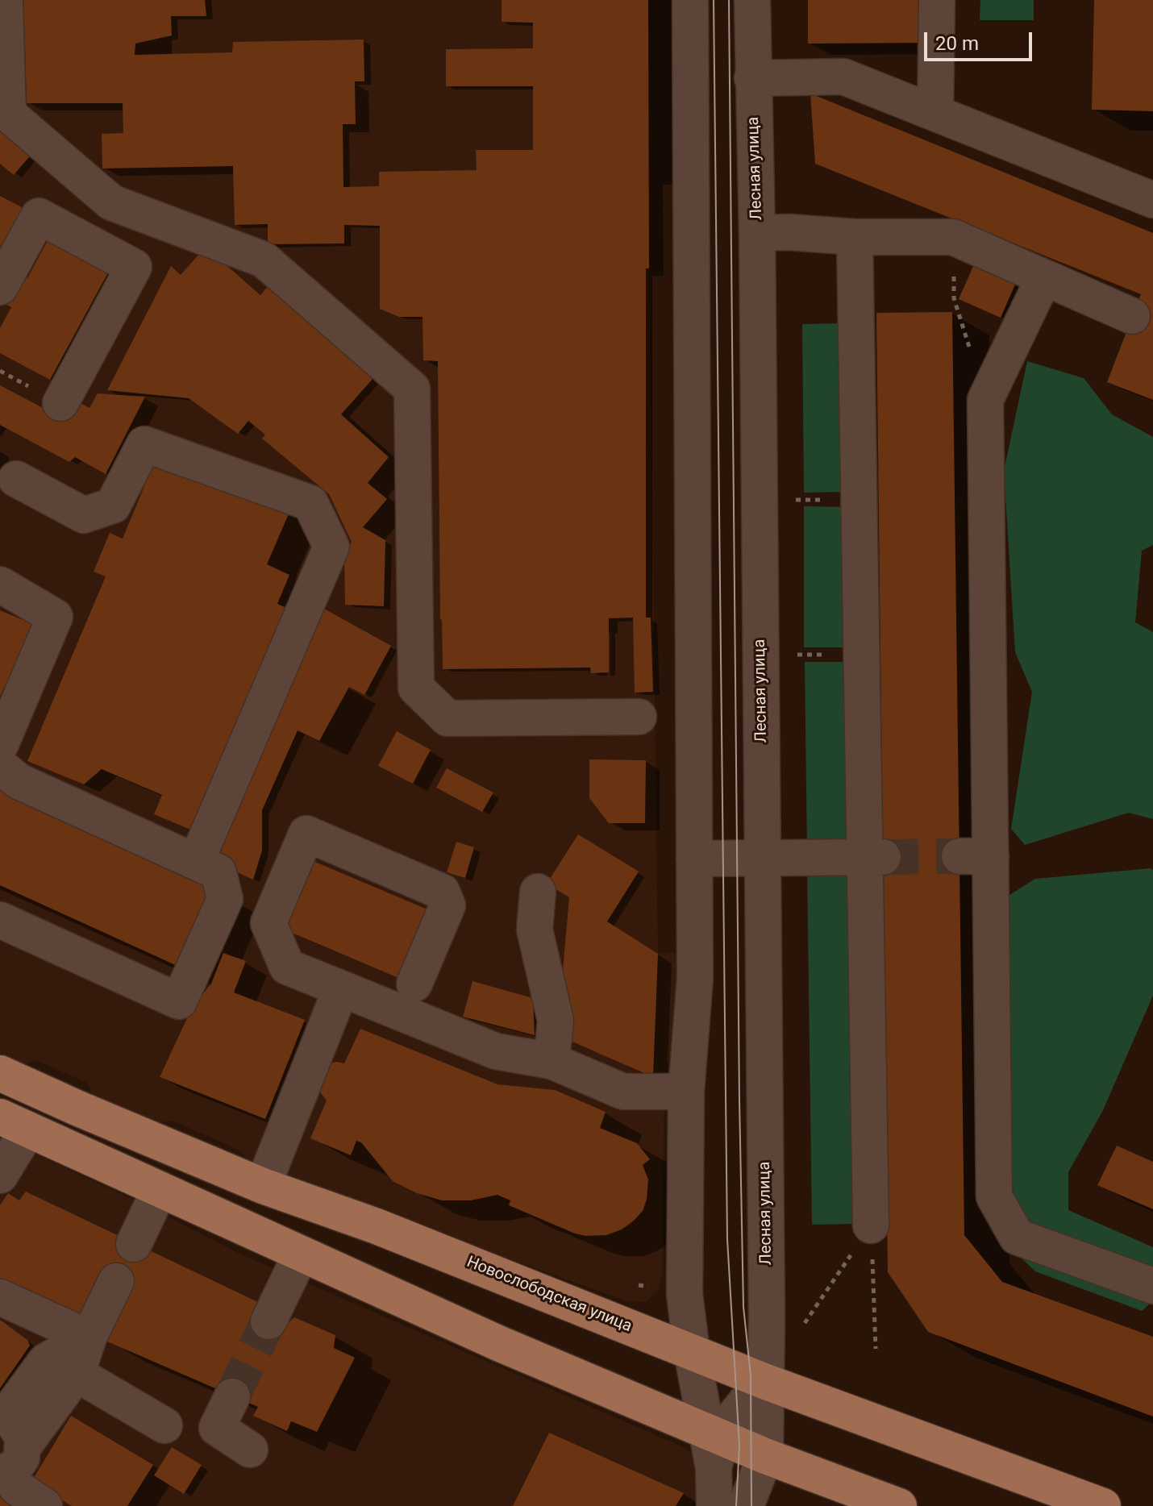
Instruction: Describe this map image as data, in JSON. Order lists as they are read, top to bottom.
{
  "streets": {
    "main road": ["Новослободская улица"],
    "street": ["Лесная улица"]
  },
  "crossings": [
    ["Лесная улица", "Новослободская улица"]
  ],
  "scale_bar": "20 m"
}
